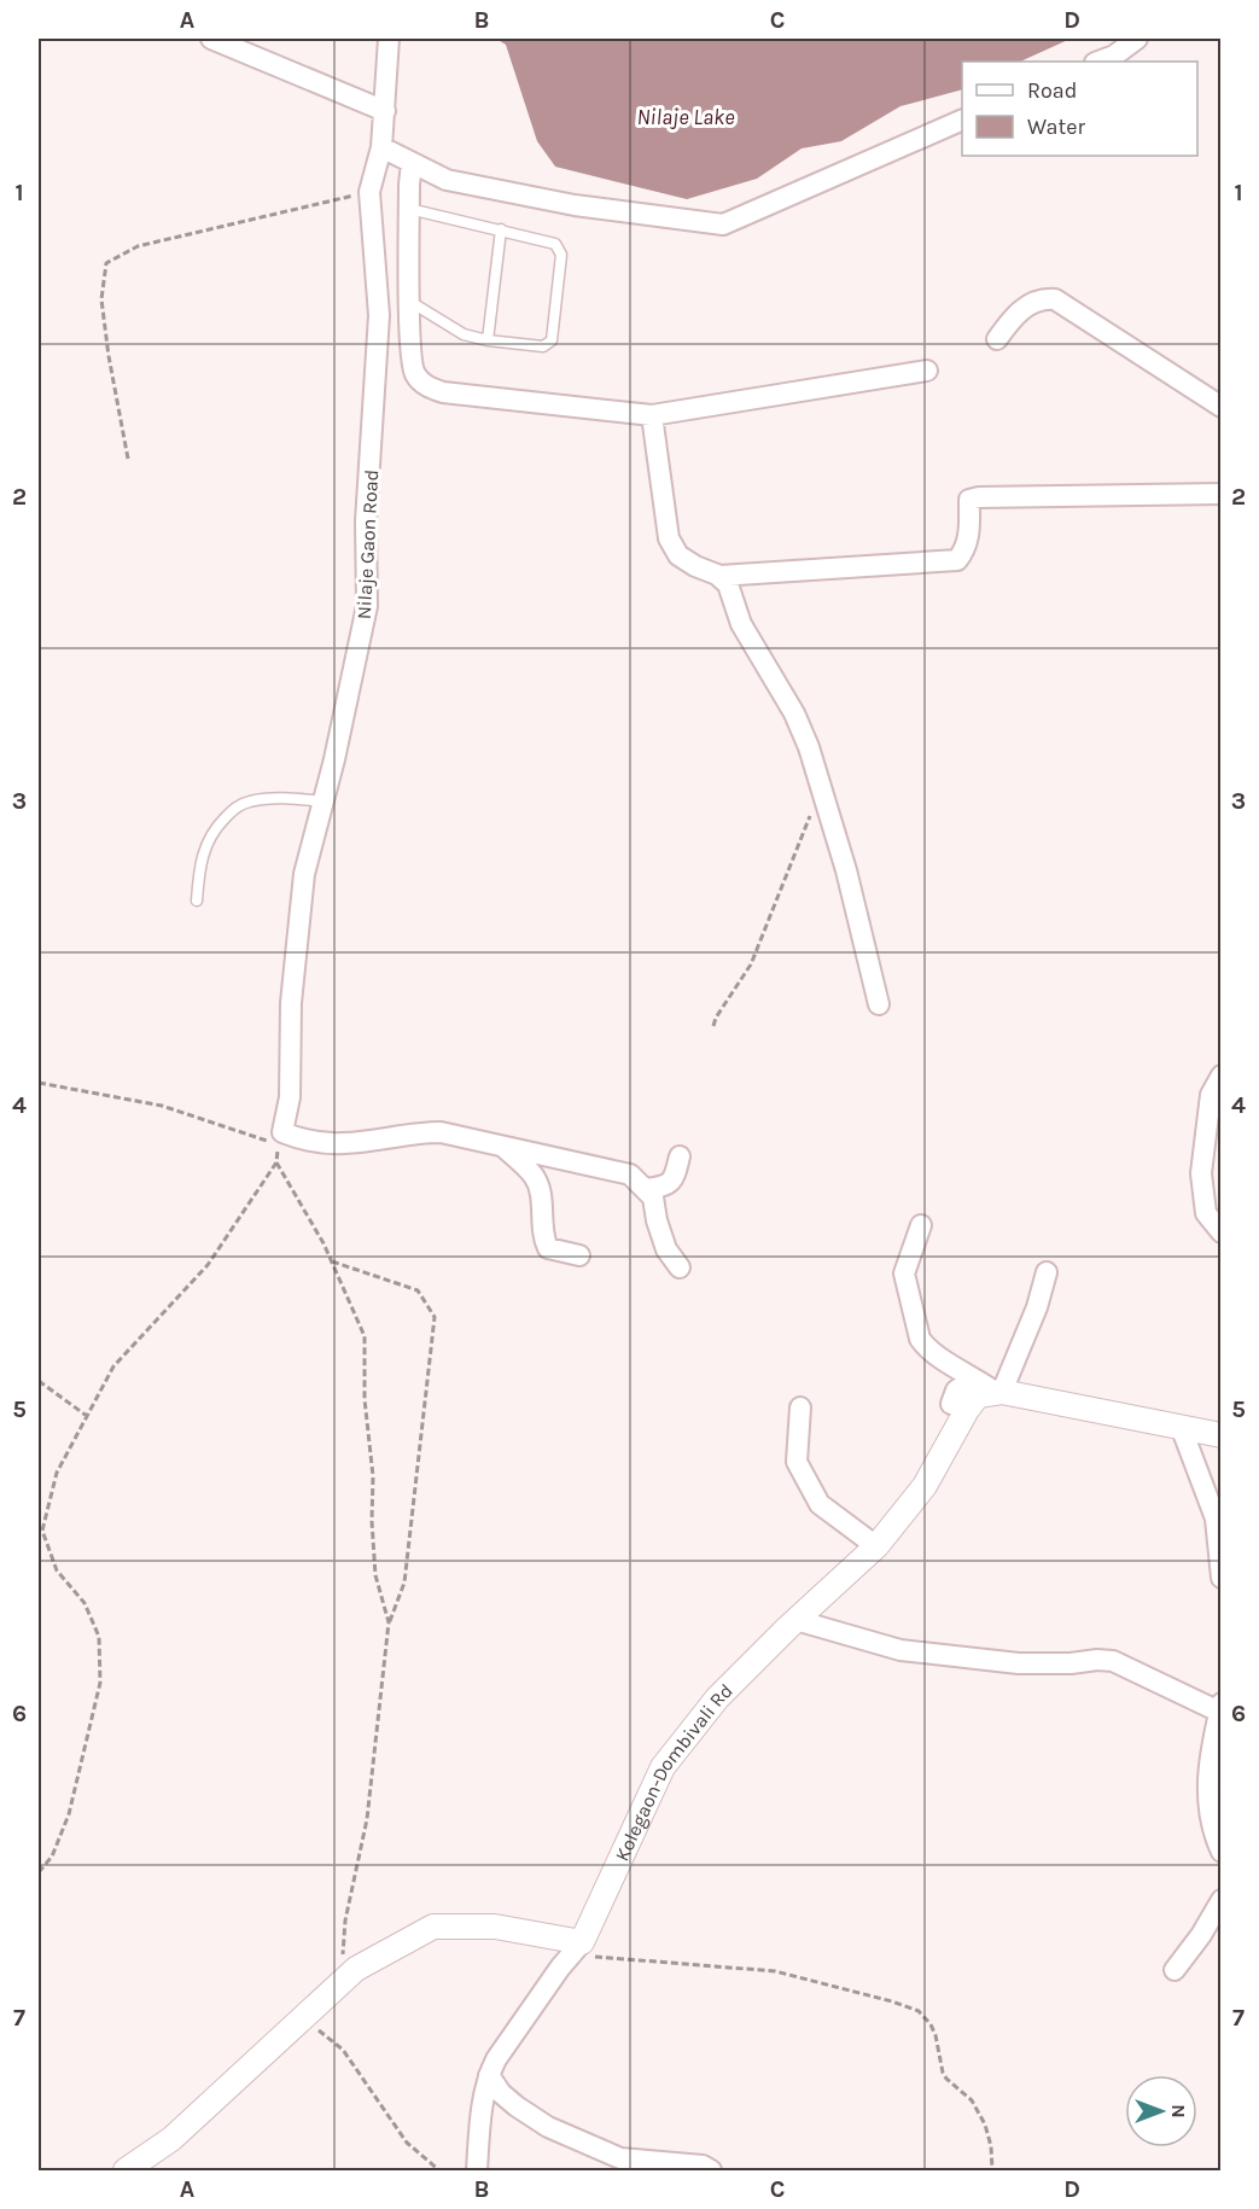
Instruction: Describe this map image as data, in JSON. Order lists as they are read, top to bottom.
{
  "streets": {
    "street": ["Nilaje Gaon Road", "Kolegaon-Dombivali Rd"]
  },
  "water": ["Nilaje Lake"],
  "legend": ["Road", "Water"],
  "north": "right",
  "grid": {
    "columns": [
      "A",
      "B",
      "C",
      "D"
    ],
    "rows": [
      "1",
      "2",
      "3",
      "4",
      "5",
      "6",
      "7"
    ]
  }
}
